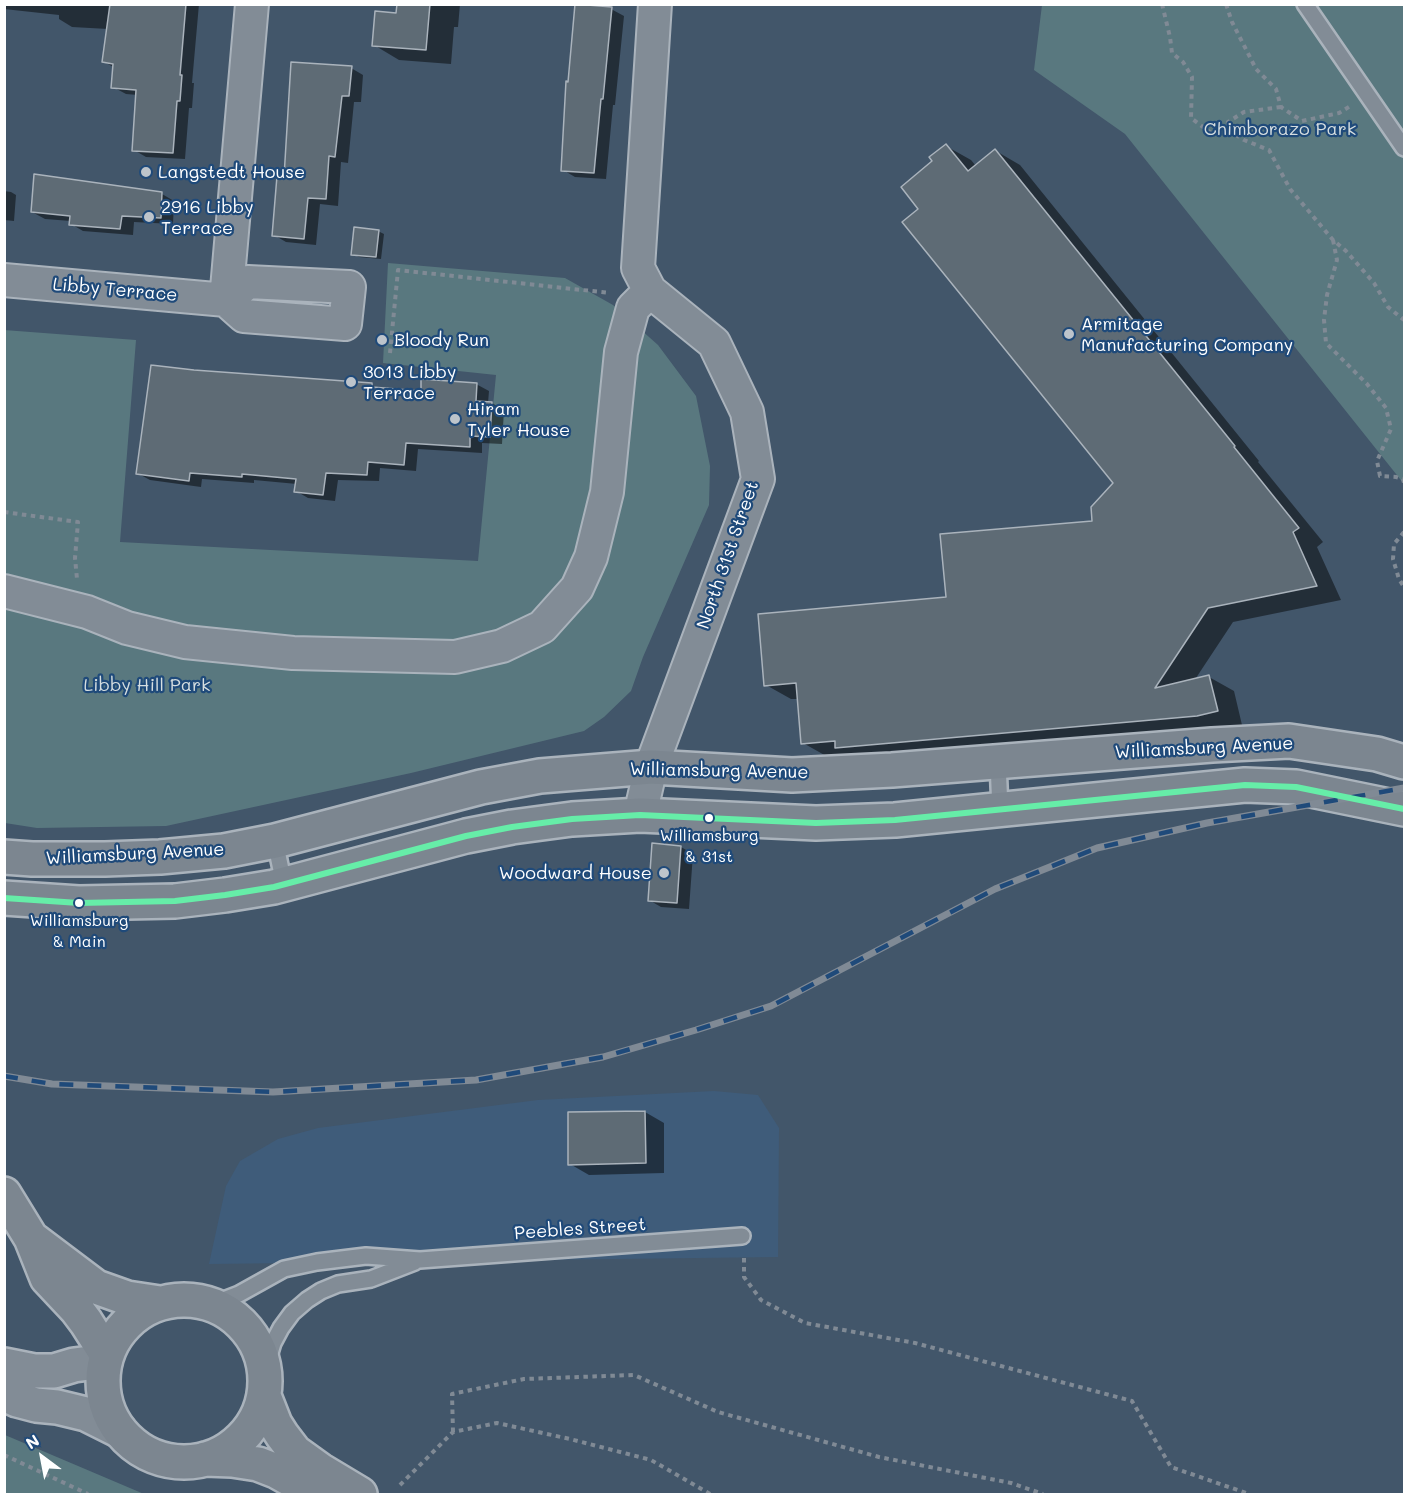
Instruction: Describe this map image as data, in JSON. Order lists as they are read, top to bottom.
{
  "streets": {
    "main road": ["Williamsburg Avenue"],
    "street": ["Libby Terrace", "North 31st Street"],
    "lane": ["Peebles Street"]
  },
  "crossings": [
    ["North 31st Street", "Williamsburg Avenue"]
  ],
  "parks": ["Chimborazo Park", "Libby Hill Park"],
  "places": [
    "Langstedt House",
    "2916 Libby Terrace",
    "Armitage Manufacturing Company",
    "Bloody Run",
    "3013 Libby Terrace",
    "Hiram Tyler House",
    "Williamsburg & 31st",
    "Woodward House",
    "Williamsburg & Main"
  ],
  "north": "top left"
}
